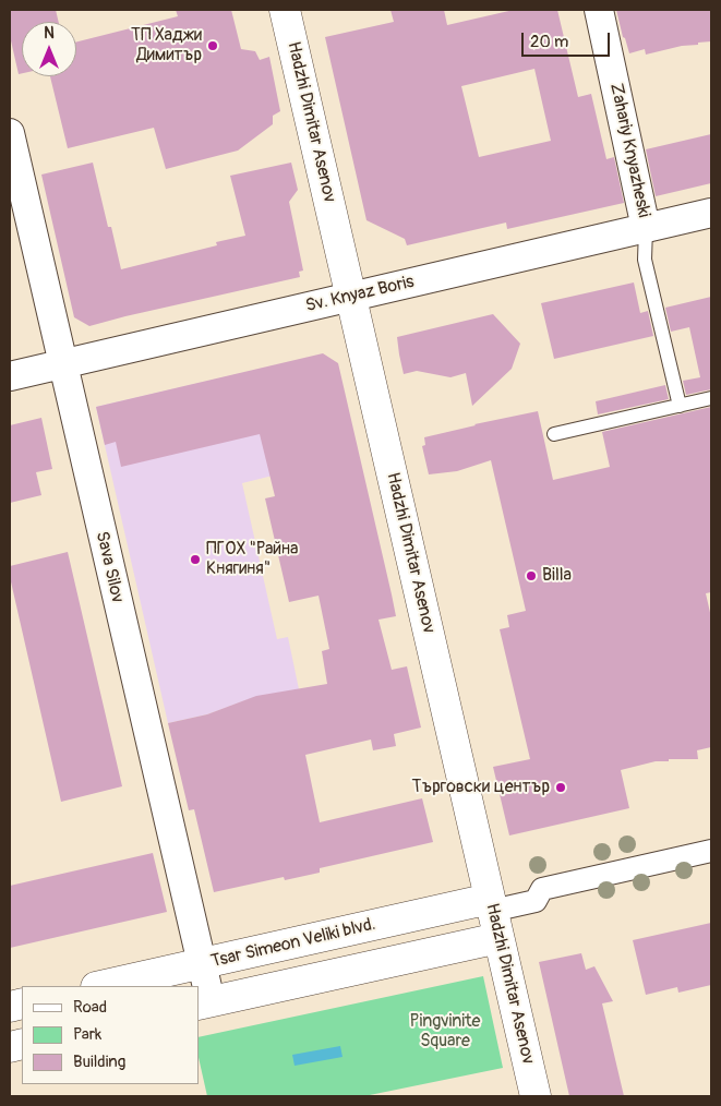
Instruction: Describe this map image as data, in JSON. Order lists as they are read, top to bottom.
{
  "streets": {
    "street": [
      "Hadzhi Dimitar Asenov",
      "Zahariy Knyazheski",
      "Sv. Knyaz Boris",
      "Sava Silov",
      "Tsar Simeon Veliki blvd."
    ]
  },
  "crossings": [
    ["Hadzhi Dimitar Asenov", "Sv. Knyaz Boris"],
    ["Hadzhi Dimitar Asenov", "Tsar Simeon Veliki blvd."],
    ["Zahariy Knyazheski", "Sv. Knyaz Boris"],
    ["Sv. Knyaz Boris", "Sava Silov"],
    ["Sava Silov", "Tsar Simeon Veliki blvd."]
  ],
  "parks": ["Pingvinite Square"],
  "places": [
    "ТП Хаджи Димитър",
    "ПГОХ \"Райна Княгиня\"",
    "Billa",
    "Търговски център"
  ],
  "legend": ["Road", "Park", "Building"],
  "scale_bar": "20 m",
  "north": "top"
}
